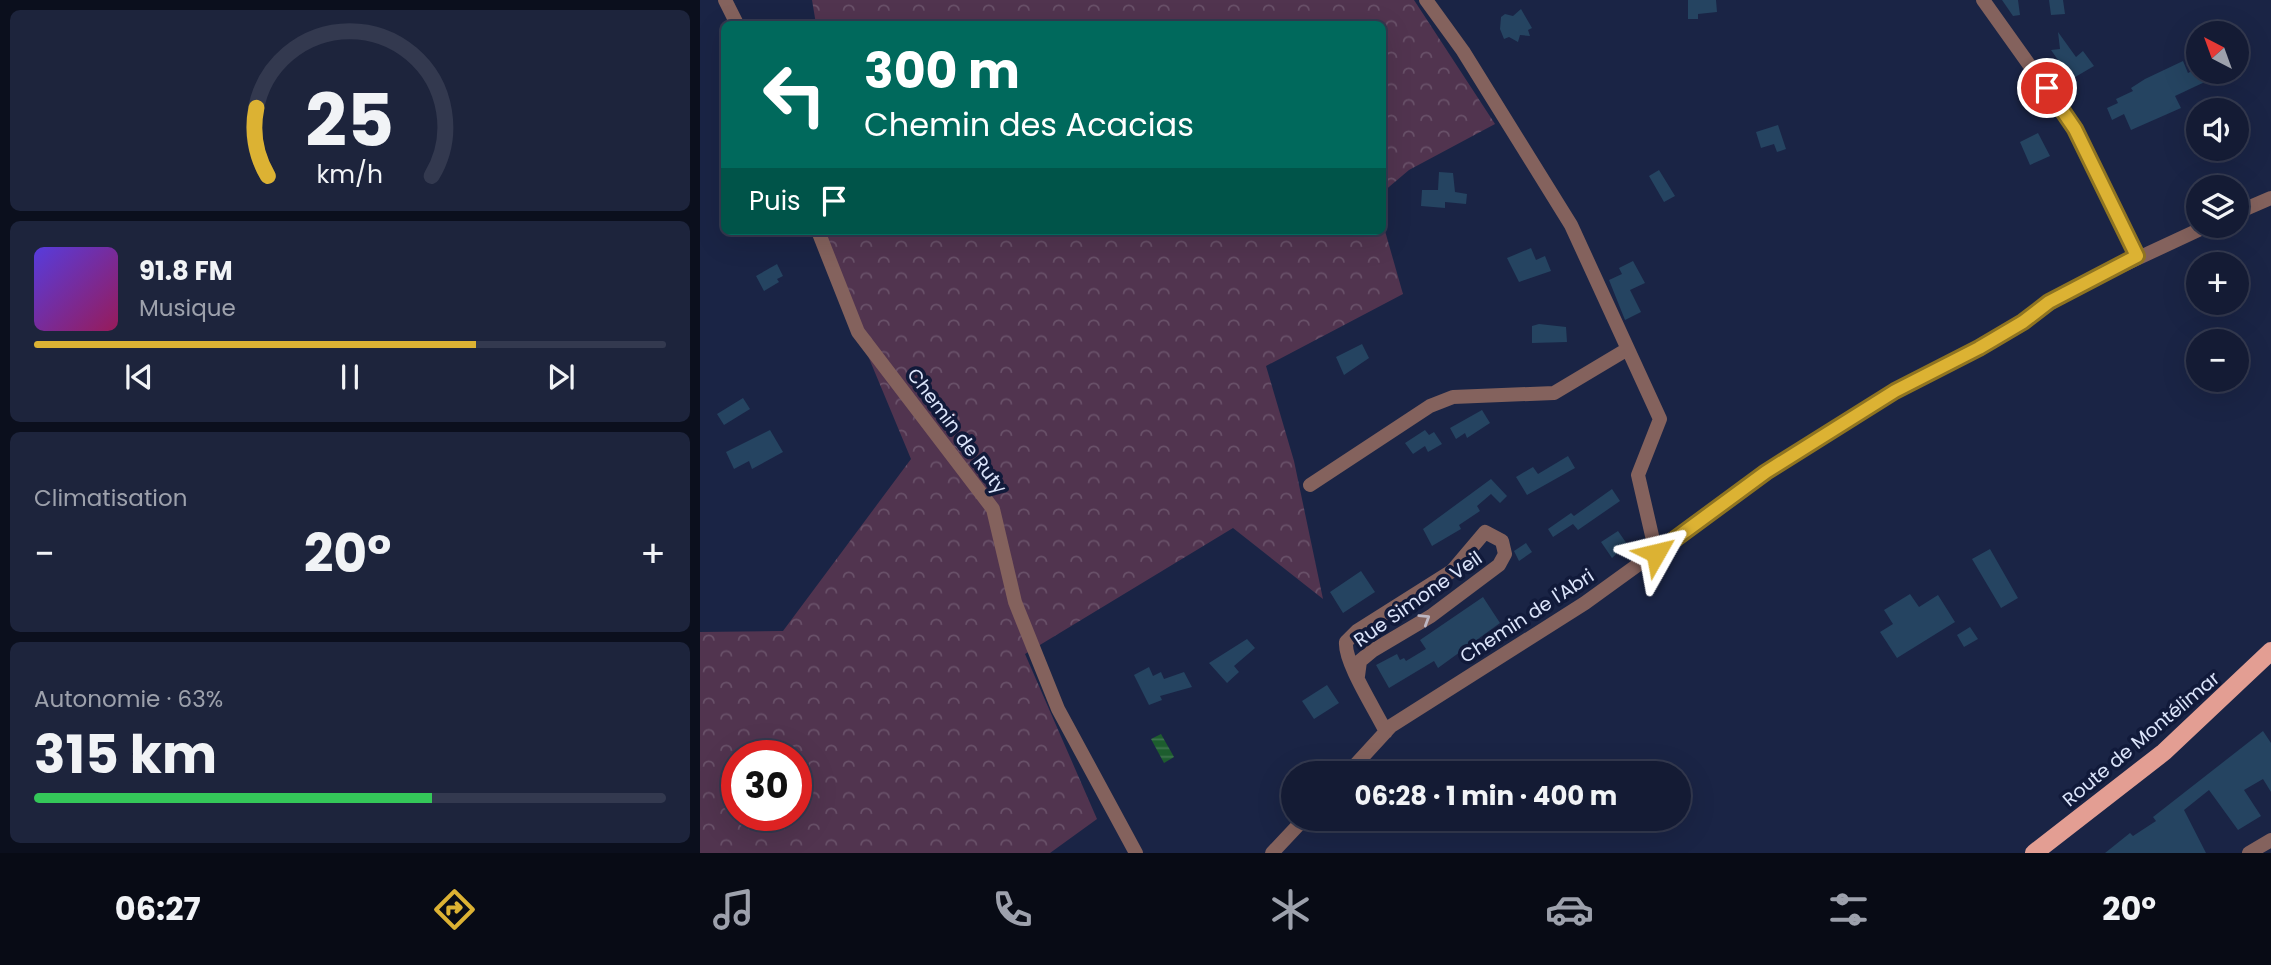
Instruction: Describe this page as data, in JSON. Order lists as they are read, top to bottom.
{
  "streets": {
    "main road": ["Route de Montélimar"],
    "street": ["Chemin de Ruty", "Rue Simone Veil", "Chemin de l'Abri"]
  },
  "crossings": [
    ["Rue Simone Veil", "Chemin de l'Abri"]
  ],
  "north": "top left",
  "page": {
    "map_buttons": ["+", "−"],
    "turn": ["300 m", "Chemin des Acacias"],
    "then": "Puis",
    "song": ["91.8 FM", "Musique"],
    "tile": [
      "Climatisation",
      ["Autonomie · 63%", "315 km"]
    ],
    "heat": ["−", "20°", "+"],
    "limit": "30",
    "trip": "06:28 · 1 min · 400 m",
    "tabs": ["06:27", "20°"],
    "gauge": ["25", "km/h"]
  }
}
